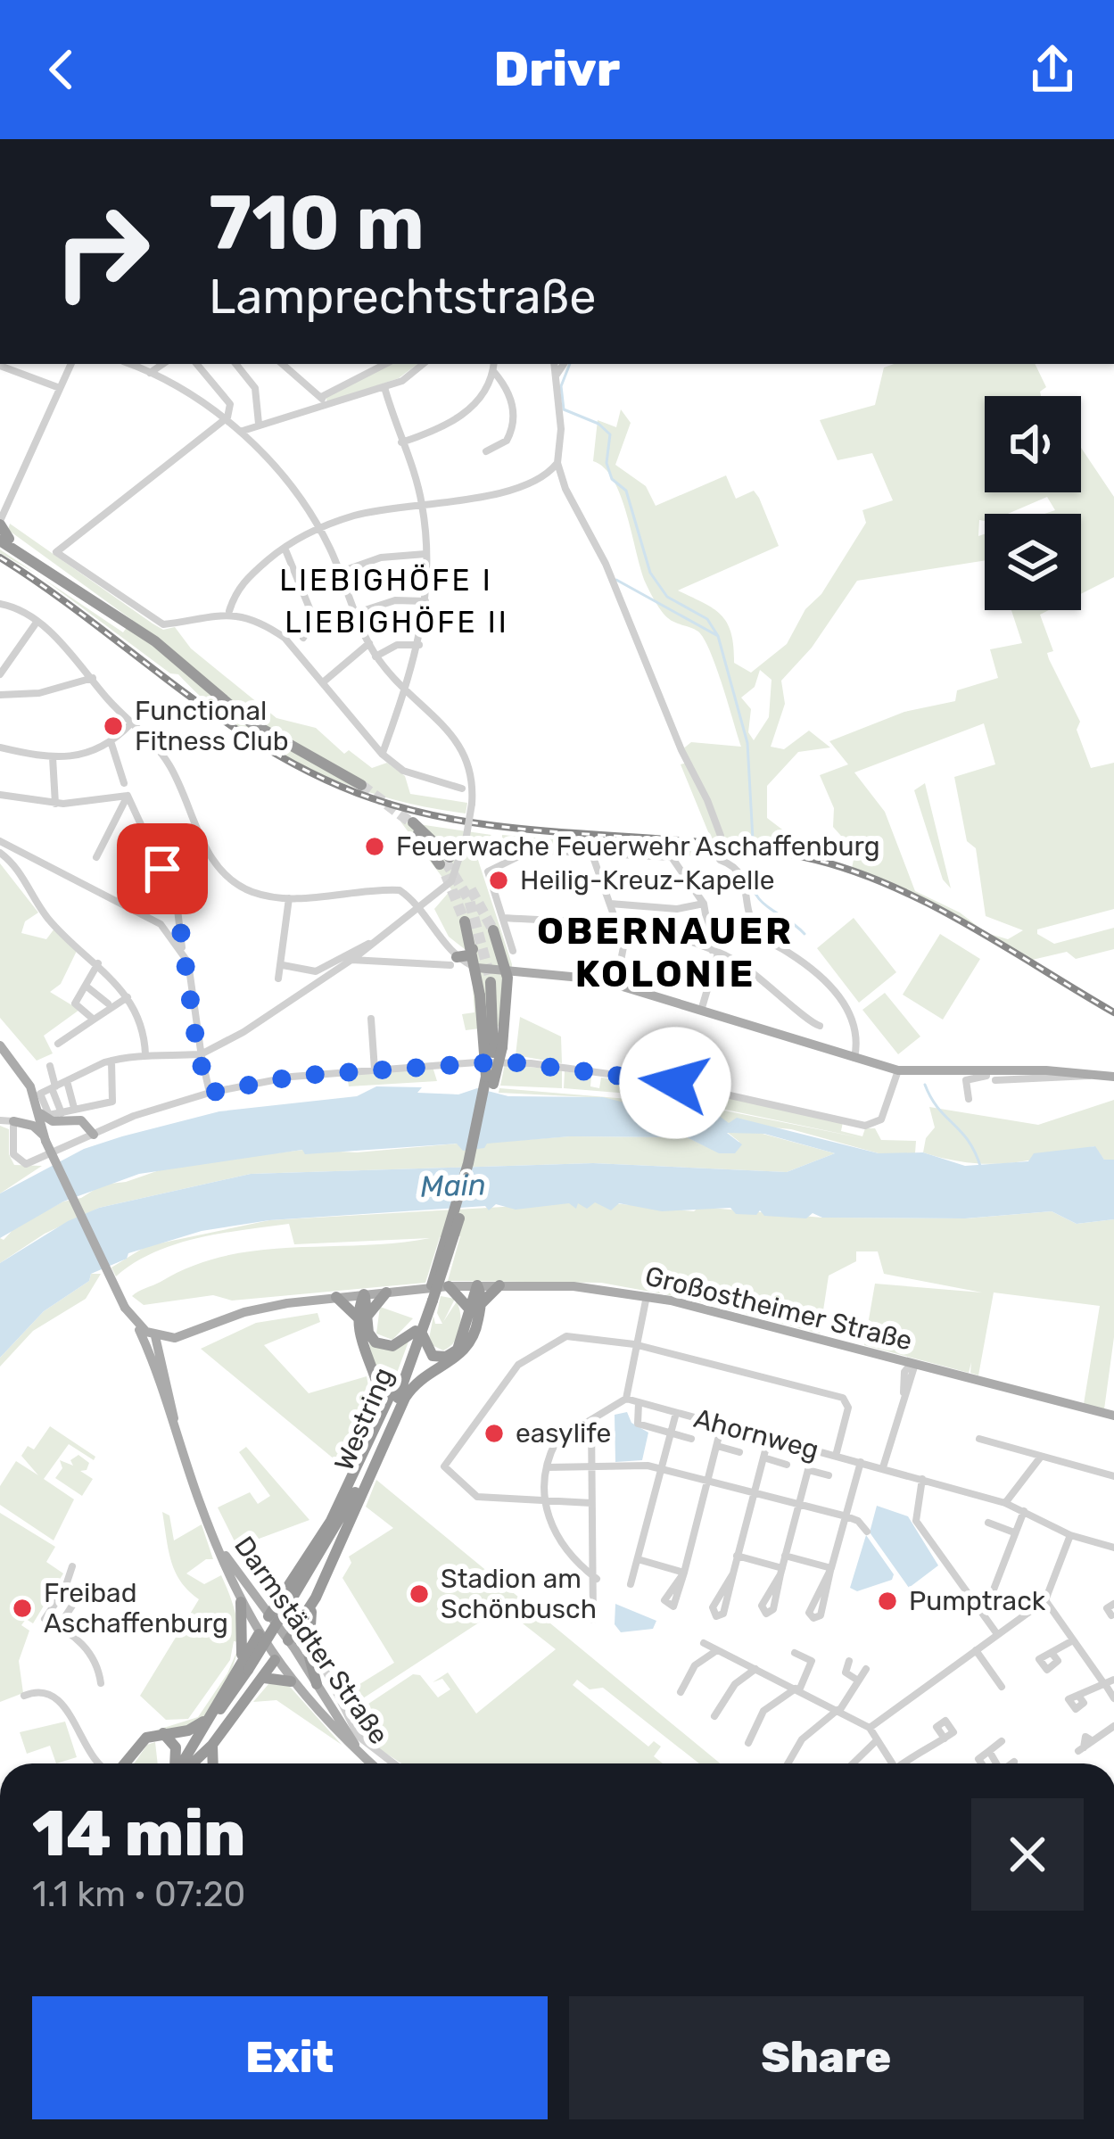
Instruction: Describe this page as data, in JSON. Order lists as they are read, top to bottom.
{
  "streets": {
    "highway": ["Westring"],
    "main road": ["Großostheimer Straße", "Darmstädter Straße"],
    "street": ["Ahornweg"]
  },
  "crossings": [
    ["Großostheimer Straße", "Darmstädter Straße"]
  ],
  "districts": ["LIEBIGHÖFE I", "LIEBIGHÖFE II", "OBERNAUER KOLONIE"],
  "water": ["Main"],
  "places": [
    "Functional Fitness Club",
    "Feuerwache Feuerwehr Aschaffenburg",
    "Heilig-Kreuz-Kapelle",
    "easylife",
    "Stadion am Schönbusch",
    "Pumptrack",
    "Freibad Aschaffenburg"
  ],
  "page": {
    "header": "Drivr",
    "turn": ["710 m", "Lamprechtstraße"],
    "heading": ["14 min", "1.1 km · 07:20"],
    "buttons": ["Exit", "Share"]
  }
}
